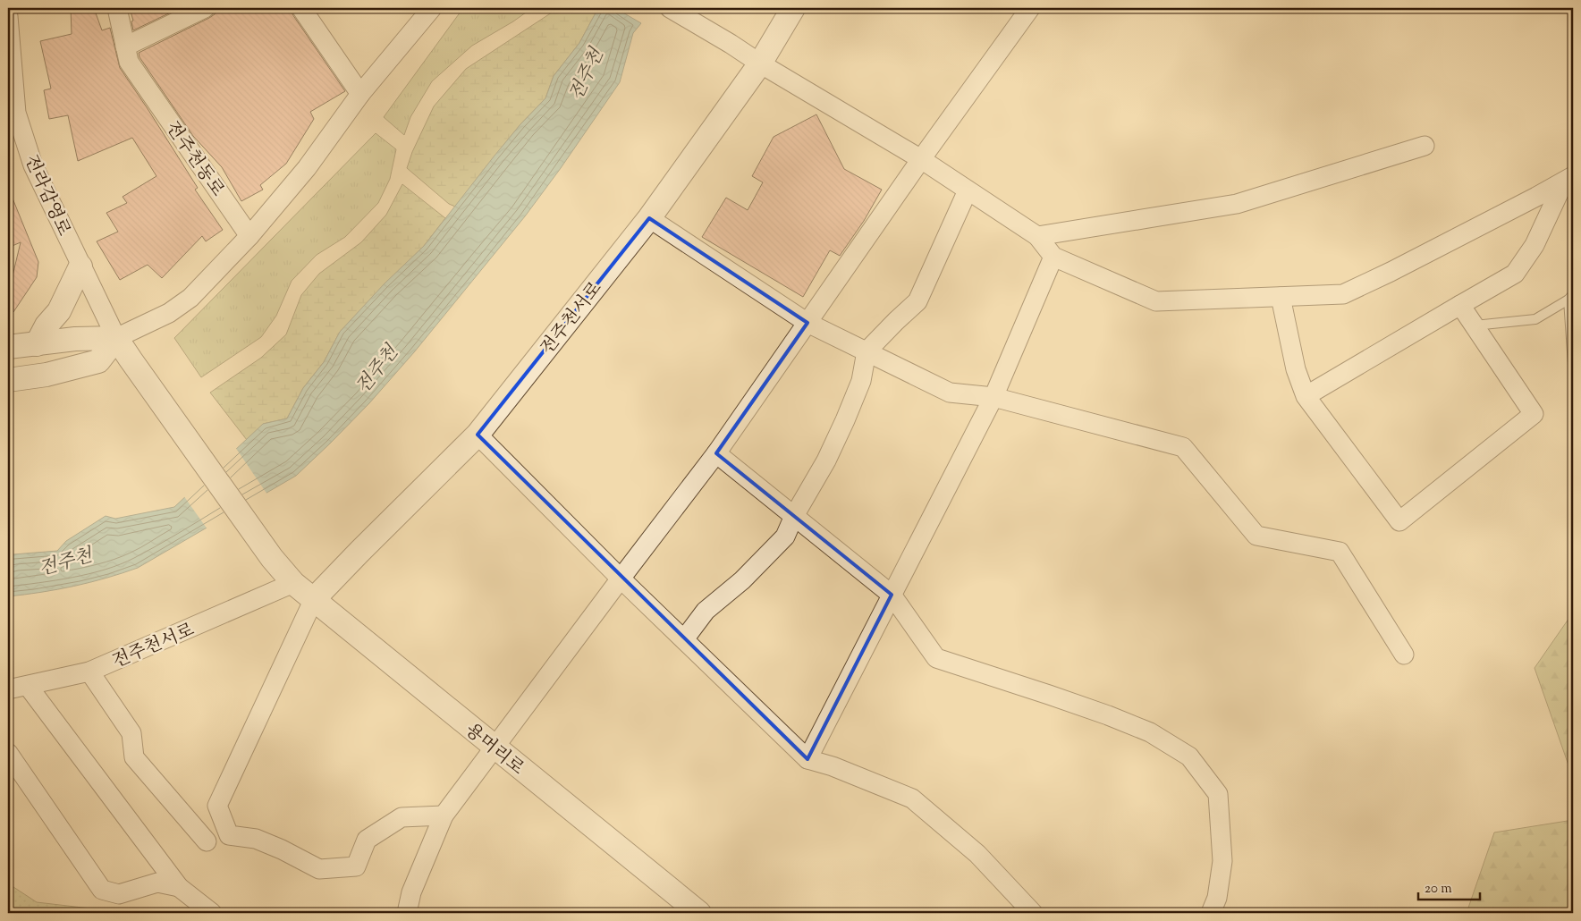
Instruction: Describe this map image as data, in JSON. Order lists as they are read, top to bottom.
{
  "streets": {
    "street": [
      "전주천동로",
      "전라감영로",
      "전주천서로",
      "용머리로"
    ]
  },
  "crossings": [
    ["전라감영로", "용머리로"],
    ["전주천서로", "용머리로"]
  ],
  "water": ["전주천"],
  "scale_bar": "20 m"
}
